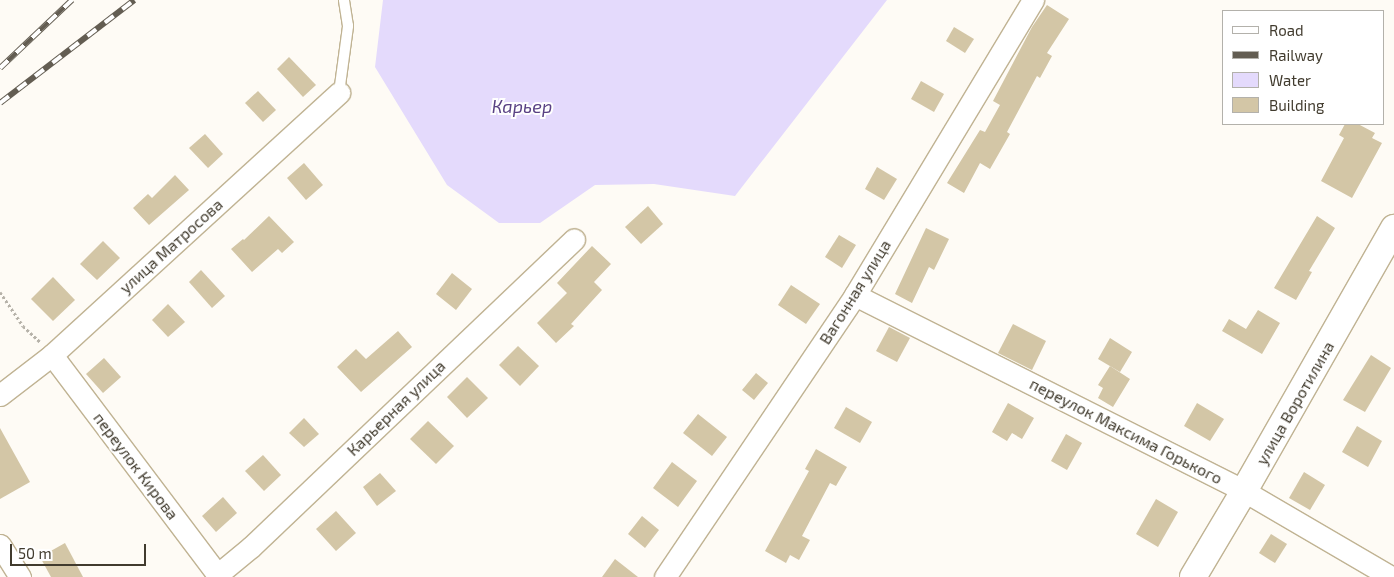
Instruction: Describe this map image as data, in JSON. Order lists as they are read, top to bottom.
{
  "streets": {
    "street": [
      "улица Матросова",
      "Вагонная улица",
      "улица Воротилина",
      "Карьерная улица",
      "переулок Максима Горького",
      "переулок Кирова"
    ]
  },
  "crossings": [
    ["улица Матросова", "переулок Кирова"],
    ["Вагонная улица", "переулок Максима Горького"],
    ["улица Воротилина", "переулок Максима Горького"],
    ["Карьерная улица", "переулок Кирова"]
  ],
  "water": ["Карьер"],
  "legend": [
    "Road",
    "Railway",
    "Water",
    "Building"
  ],
  "scale_bar": "50 m"
}
